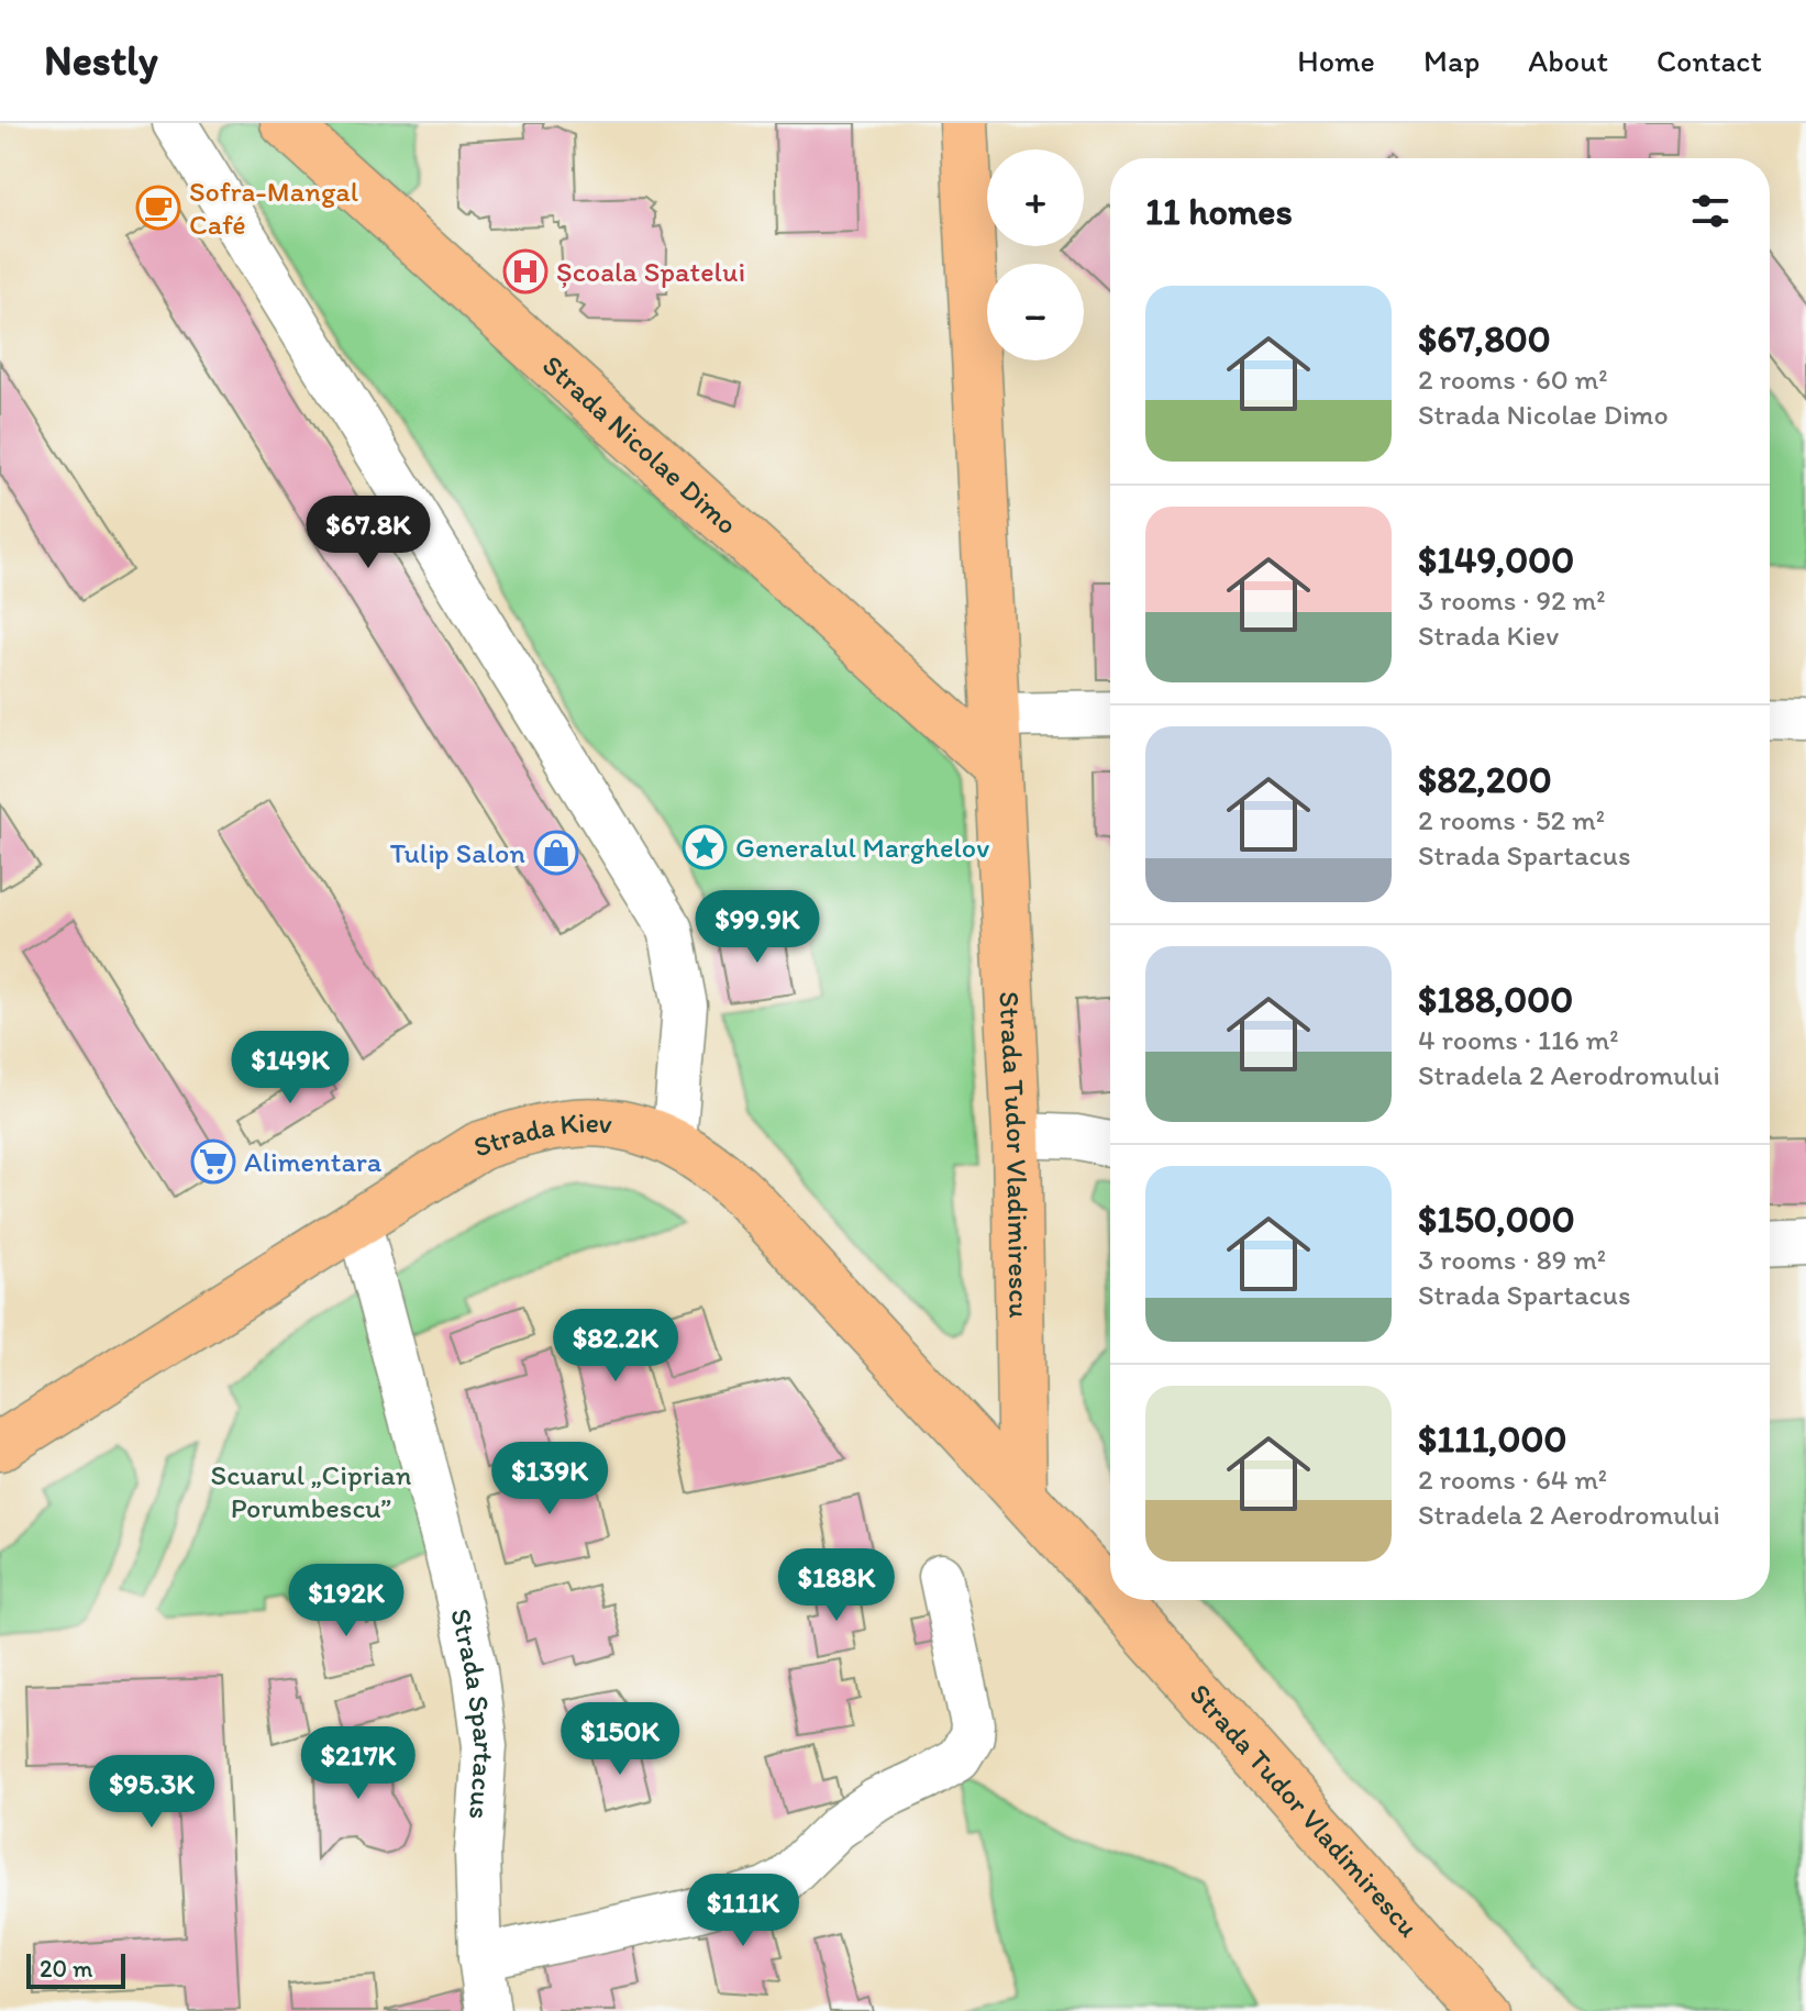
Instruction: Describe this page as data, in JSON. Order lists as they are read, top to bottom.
{
  "streets": {
    "main road": ["Strada Nicolae Dimo", "Strada Kiev", "Strada Tudor Vladimirescu"],
    "street": ["Strada Spartacus"]
  },
  "crossings": [
    ["Strada Nicolae Dimo", "Strada Tudor Vladimirescu"],
    ["Strada Kiev", "Strada Tudor Vladimirescu"],
    ["Strada Kiev", "Strada Spartacus"]
  ],
  "parks": ["Scuarul „Ciprian Porumbescu”"],
  "places": {
    "cafe": ["Sofra-Mangal Café"],
    "hospital": ["Școala Spatelui"],
    "place": ["Generalul Marghelov"],
    "shop": ["Tulip Salon"],
    "supermarket": ["Alimentara"]
  },
  "scale_bar": "20 m",
  "page": {
    "header": "Nestly",
    "nav": [
      "Home",
      "Map",
      "About",
      "Contact"
    ],
    "map_buttons": ["+", "−"],
    "heading": "11 homes",
    "list": [
      {
        "name": "$67,800",
        "note": "2 rooms · 60 m² · Strada Nicolae Dimo"
      },
      {
        "name": "$149,000",
        "note": "3 rooms · 92 m² · Strada Kiev"
      },
      {
        "name": "$82,200",
        "note": "2 rooms · 52 m² · Strada Spartacus"
      },
      {
        "name": "$188,000",
        "note": "4 rooms · 116 m² · Stradela 2 Aerodromului"
      },
      {
        "name": "$150,000",
        "note": "3 rooms · 89 m² · Strada Spartacus"
      },
      {
        "name": "$111,000",
        "note": "2 rooms · 64 m² · Stradela 2 Aerodromului"
      }
    ],
    "price": [
      "$67.8K",
      "$99.9K",
      "$149K",
      "$82.2K",
      "$139K",
      "$188K",
      "$192K",
      "$150K",
      "$217K",
      "$95.3K",
      "$111K"
    ],
    "scale": "20 m"
  }
}
